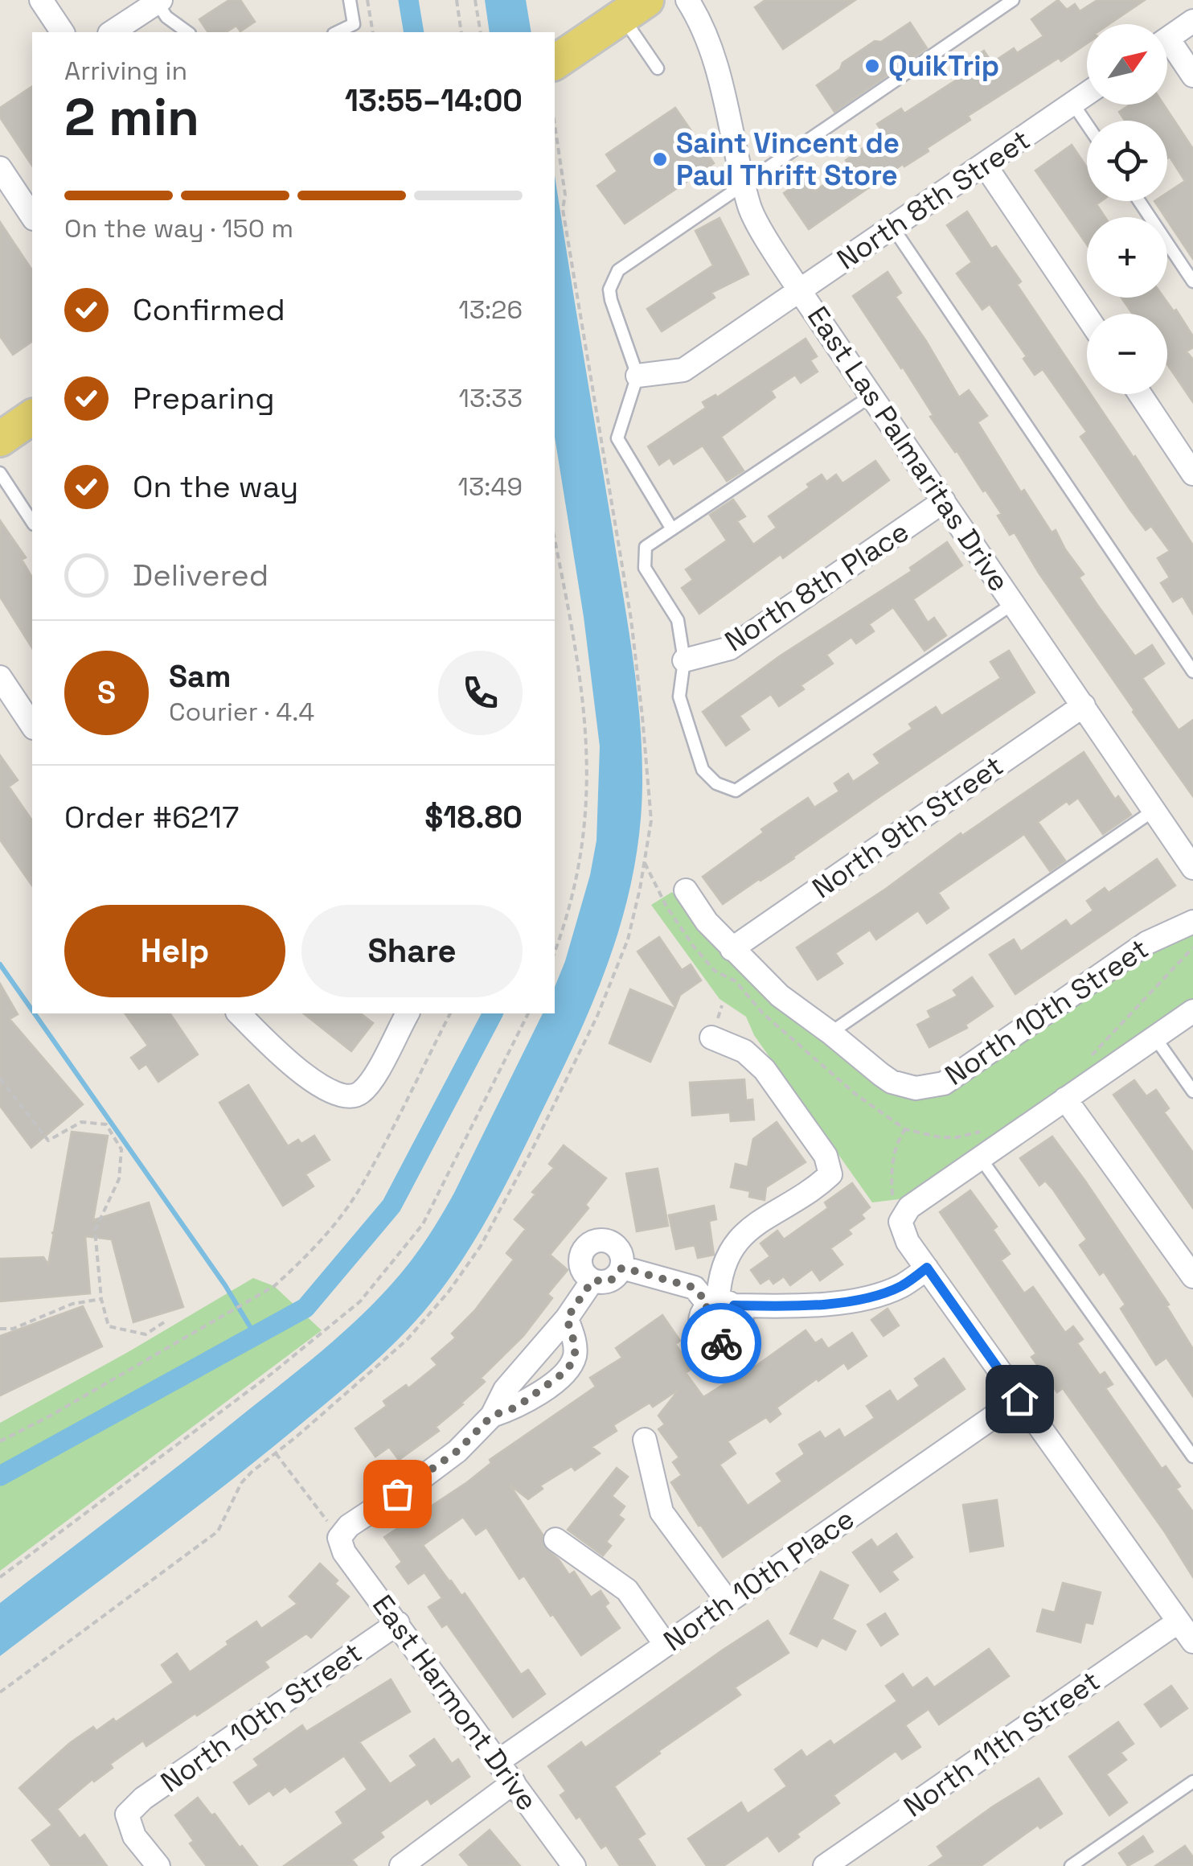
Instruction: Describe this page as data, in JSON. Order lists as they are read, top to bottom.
{
  "streets": {
    "street": [
      "North 8th Street",
      "East Las Palmaritas Drive",
      "North 8th Place",
      "North 9th Street",
      "North 10th Street",
      "North 10th Place",
      "East Harmont Drive",
      "North 11th Street"
    ]
  },
  "crossings": [
    ["North 8th Street", "East Las Palmaritas Drive"],
    ["East Las Palmaritas Drive", "North 8th Place"],
    ["East Las Palmaritas Drive", "North 9th Street"],
    ["North 9th Street", "North 10th Street"],
    ["North 10th Street", "East Harmont Drive"],
    ["North 10th Place", "East Harmont Drive"]
  ],
  "places": ["QuikTrip", "Saint Vincent de Paul Thrift Store"],
  "north": "top right",
  "page": {
    "map_buttons": ["+", "−"],
    "heading": ["2 min", "Arriving in", "13:55–14:00"],
    "panel": [
      "Sam",
      "Courier · 4.4",
      "Order #6217",
      "$18.80"
    ],
    "bar": "On the way · 150 m",
    "list": [
      ["Confirmed", "13:26"],
      ["Preparing", "13:33"],
      ["On the way", "13:49"],
      "Delivered"
    ],
    "round": "S",
    "buttons": ["Help", "Share"]
  }
}
